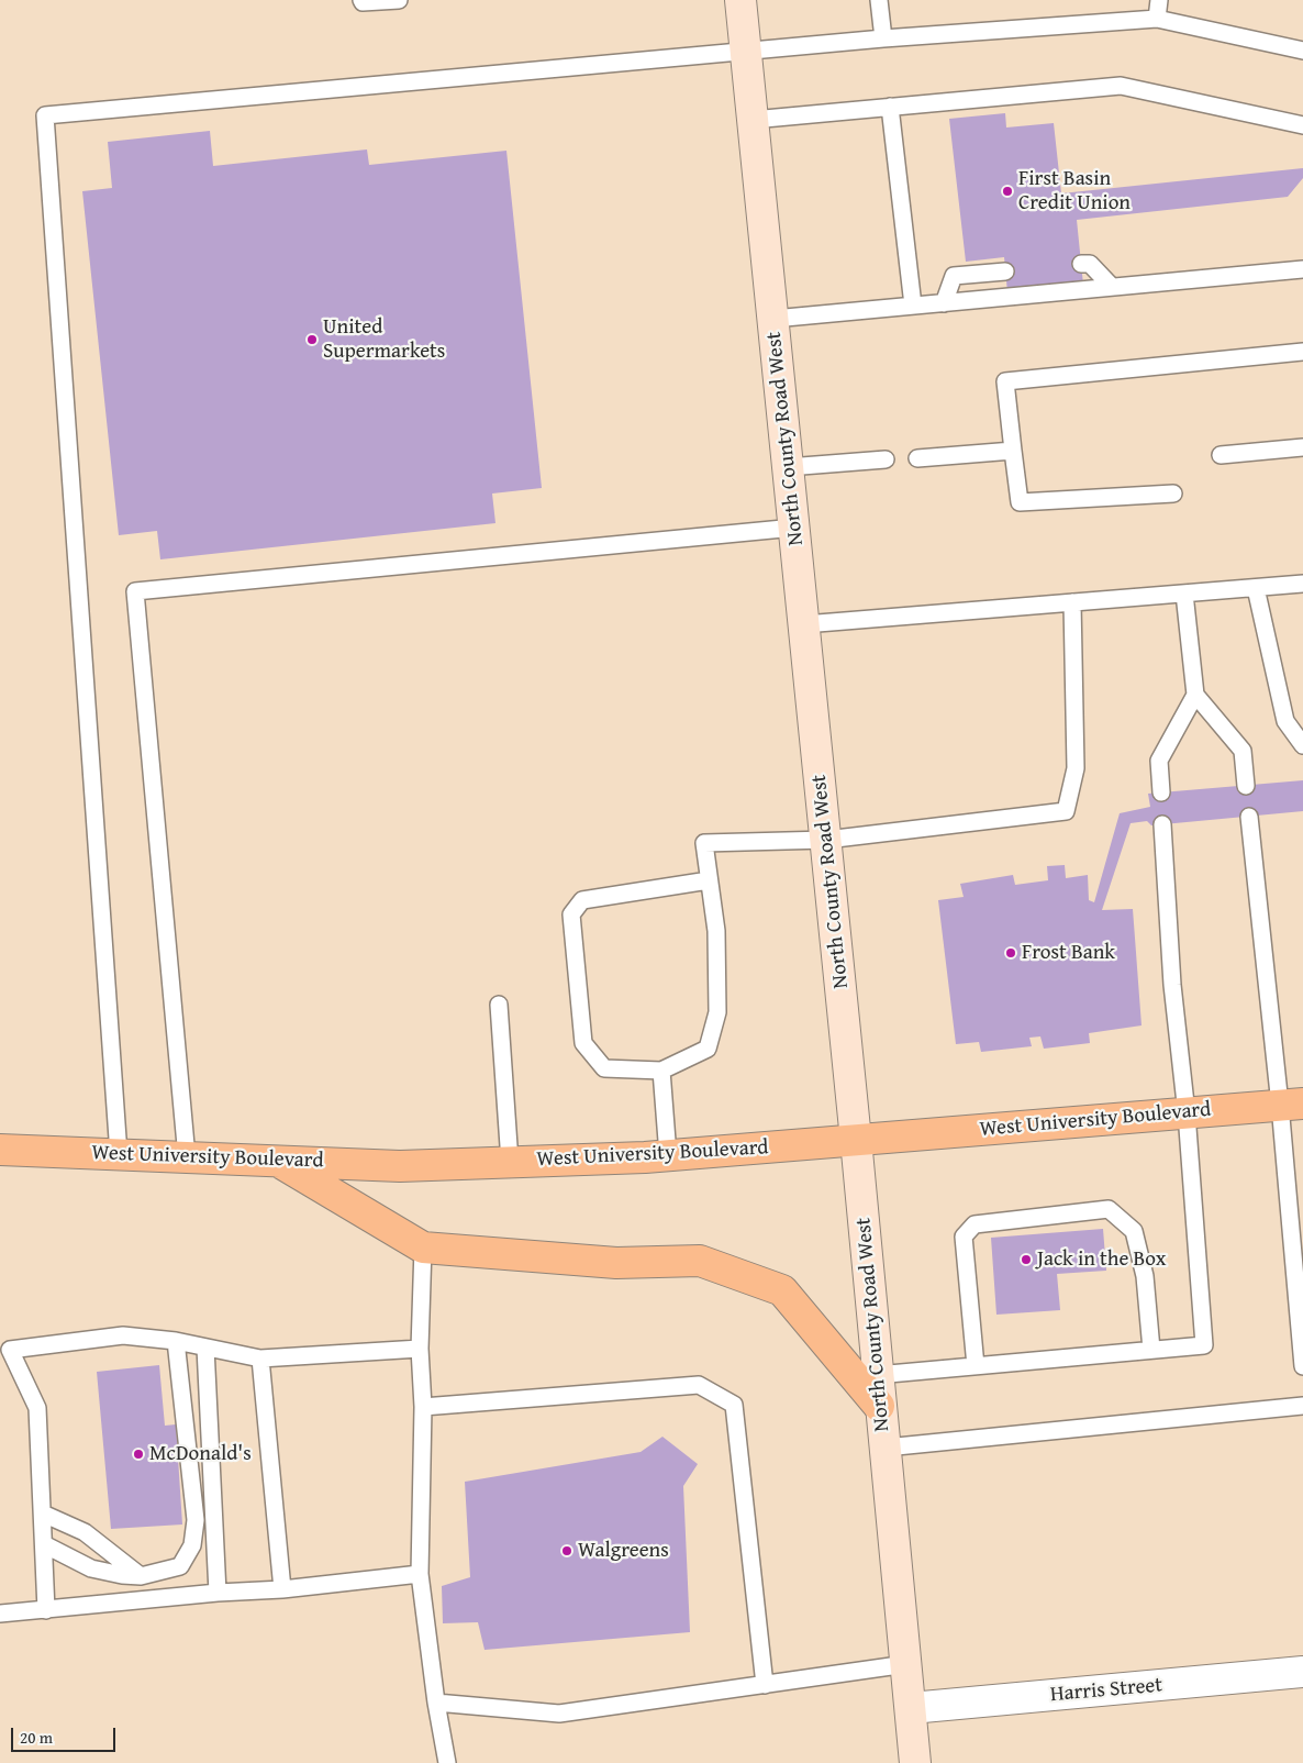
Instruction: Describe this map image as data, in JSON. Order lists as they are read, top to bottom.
{
  "streets": {
    "main road": ["North County Road West", "West University Boulevard"],
    "street": ["Harris Street"]
  },
  "crossings": [
    ["North County Road West", "West University Boulevard"],
    ["North County Road West", "Harris Street"]
  ],
  "places": [
    "First Basin Credit Union",
    "United Supermarkets",
    "Frost Bank",
    "Jack in the Box",
    "McDonald's",
    "Walgreens"
  ],
  "scale_bar": "20 m"
}
